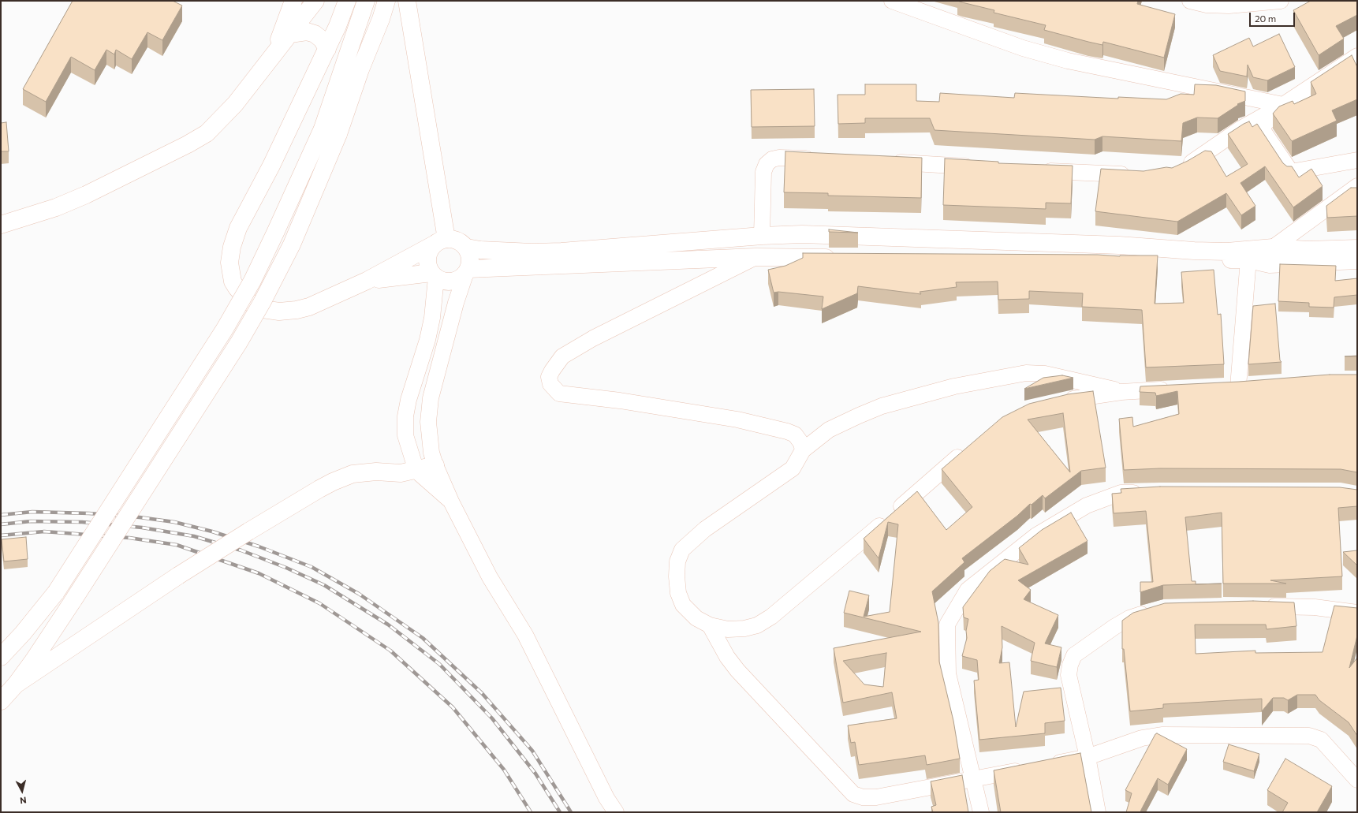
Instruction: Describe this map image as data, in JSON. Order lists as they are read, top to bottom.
{
  "scale_bar": "20 m",
  "north": "bottom"
}
